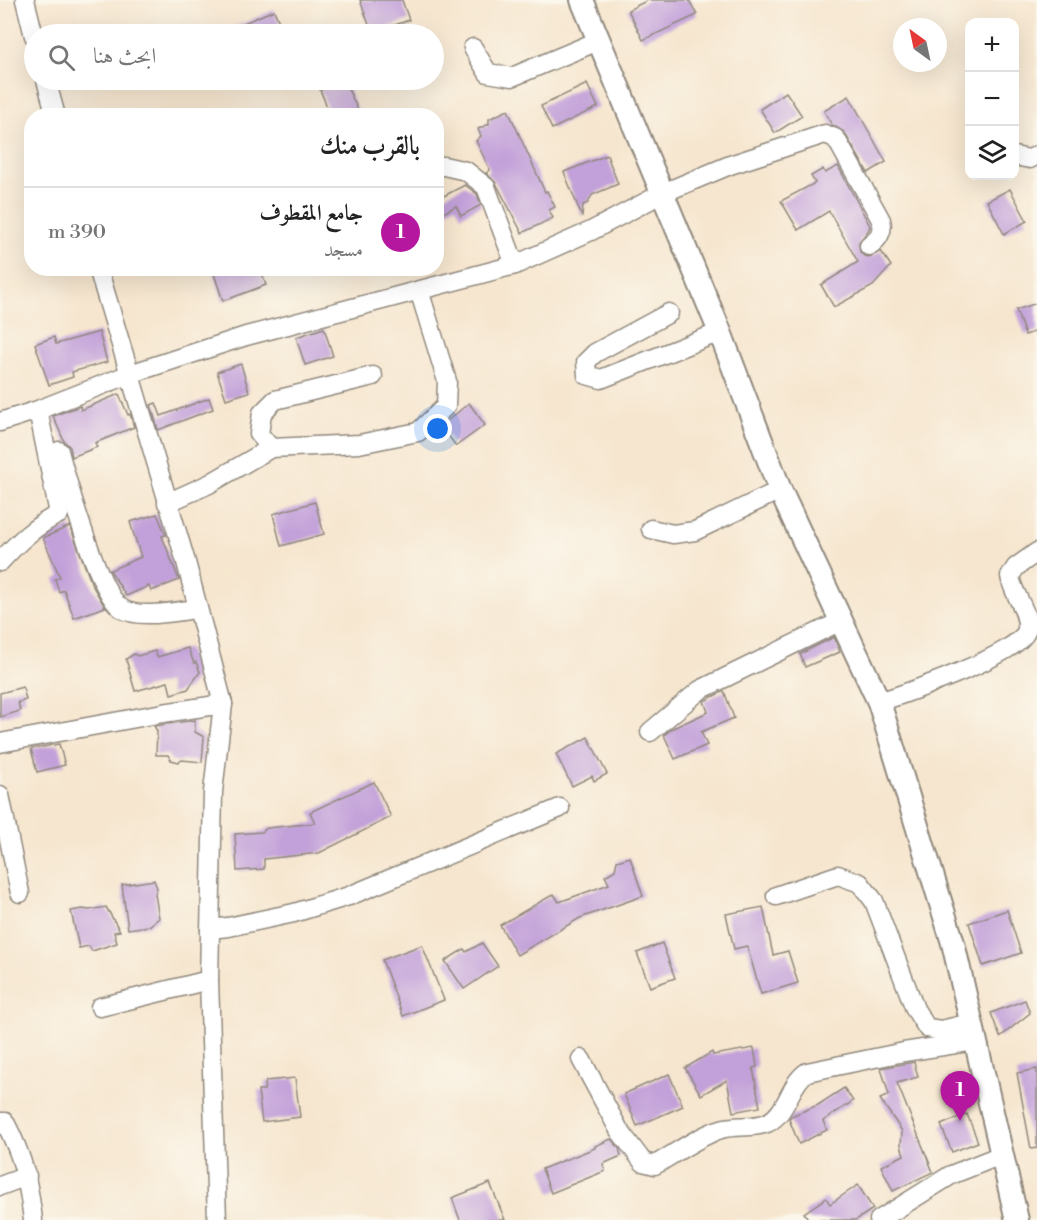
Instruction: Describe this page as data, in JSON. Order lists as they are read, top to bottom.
{
  "north": "top left",
  "page": {
    "map_buttons": ["+", "−"],
    "search": "ابحث هنا",
    "heading": "بالقرب منك",
    "list": [
      {
        "mark": "1",
        "name": "جامع المقطوف",
        "note": "مسجد",
        "value": "390 m"
      }
    ],
    "pins": "1"
  }
}
